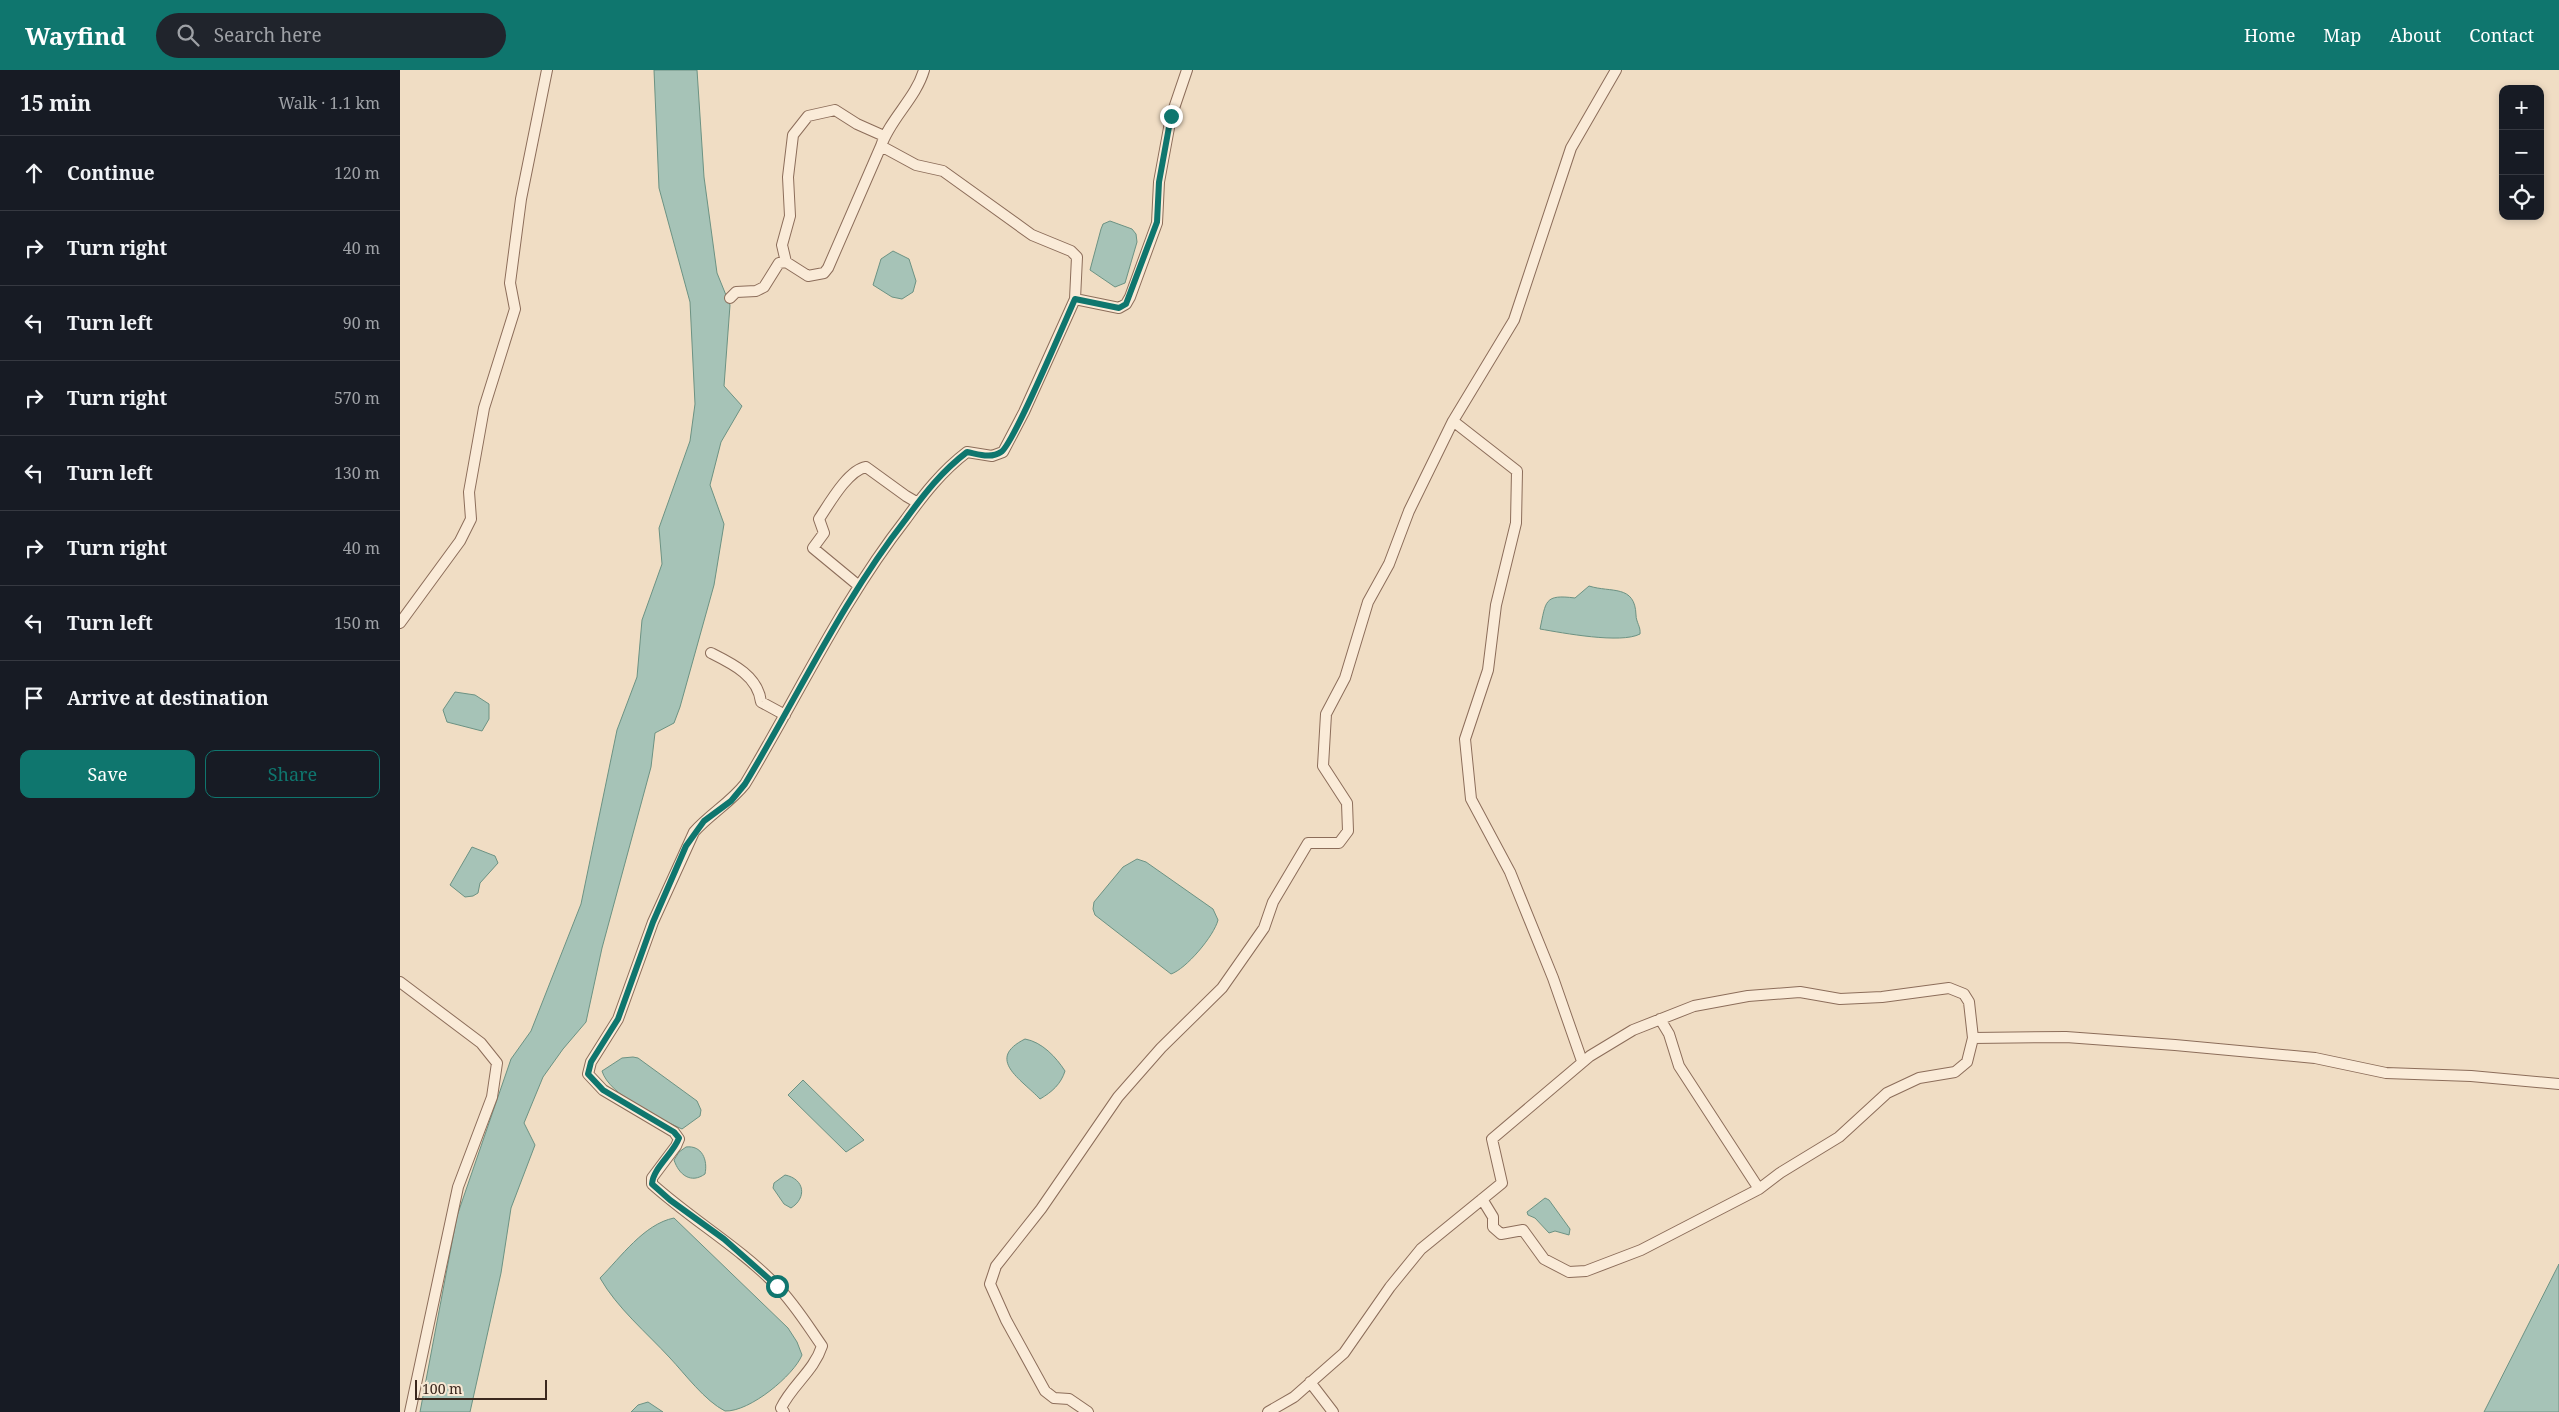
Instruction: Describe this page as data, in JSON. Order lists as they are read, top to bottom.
{
  "scale_bar": "100 m",
  "page": {
    "header": "Wayfind",
    "search": "Search here",
    "nav": [
      "Home",
      "Map",
      "About",
      "Contact"
    ],
    "heading": ["15 min", "Walk · 1.1 km"],
    "map_buttons": ["+", "−"],
    "list": [
      ["Continue", "120 m"],
      ["Turn right", "40 m"],
      ["Turn left", "90 m"],
      ["Turn right", "570 m"],
      ["Turn left", "130 m"],
      ["Turn right", "40 m"],
      ["Turn left", "150 m"],
      "Arrive at destination"
    ],
    "buttons": ["Save", "Share"],
    "scale": "100 m"
  }
}
